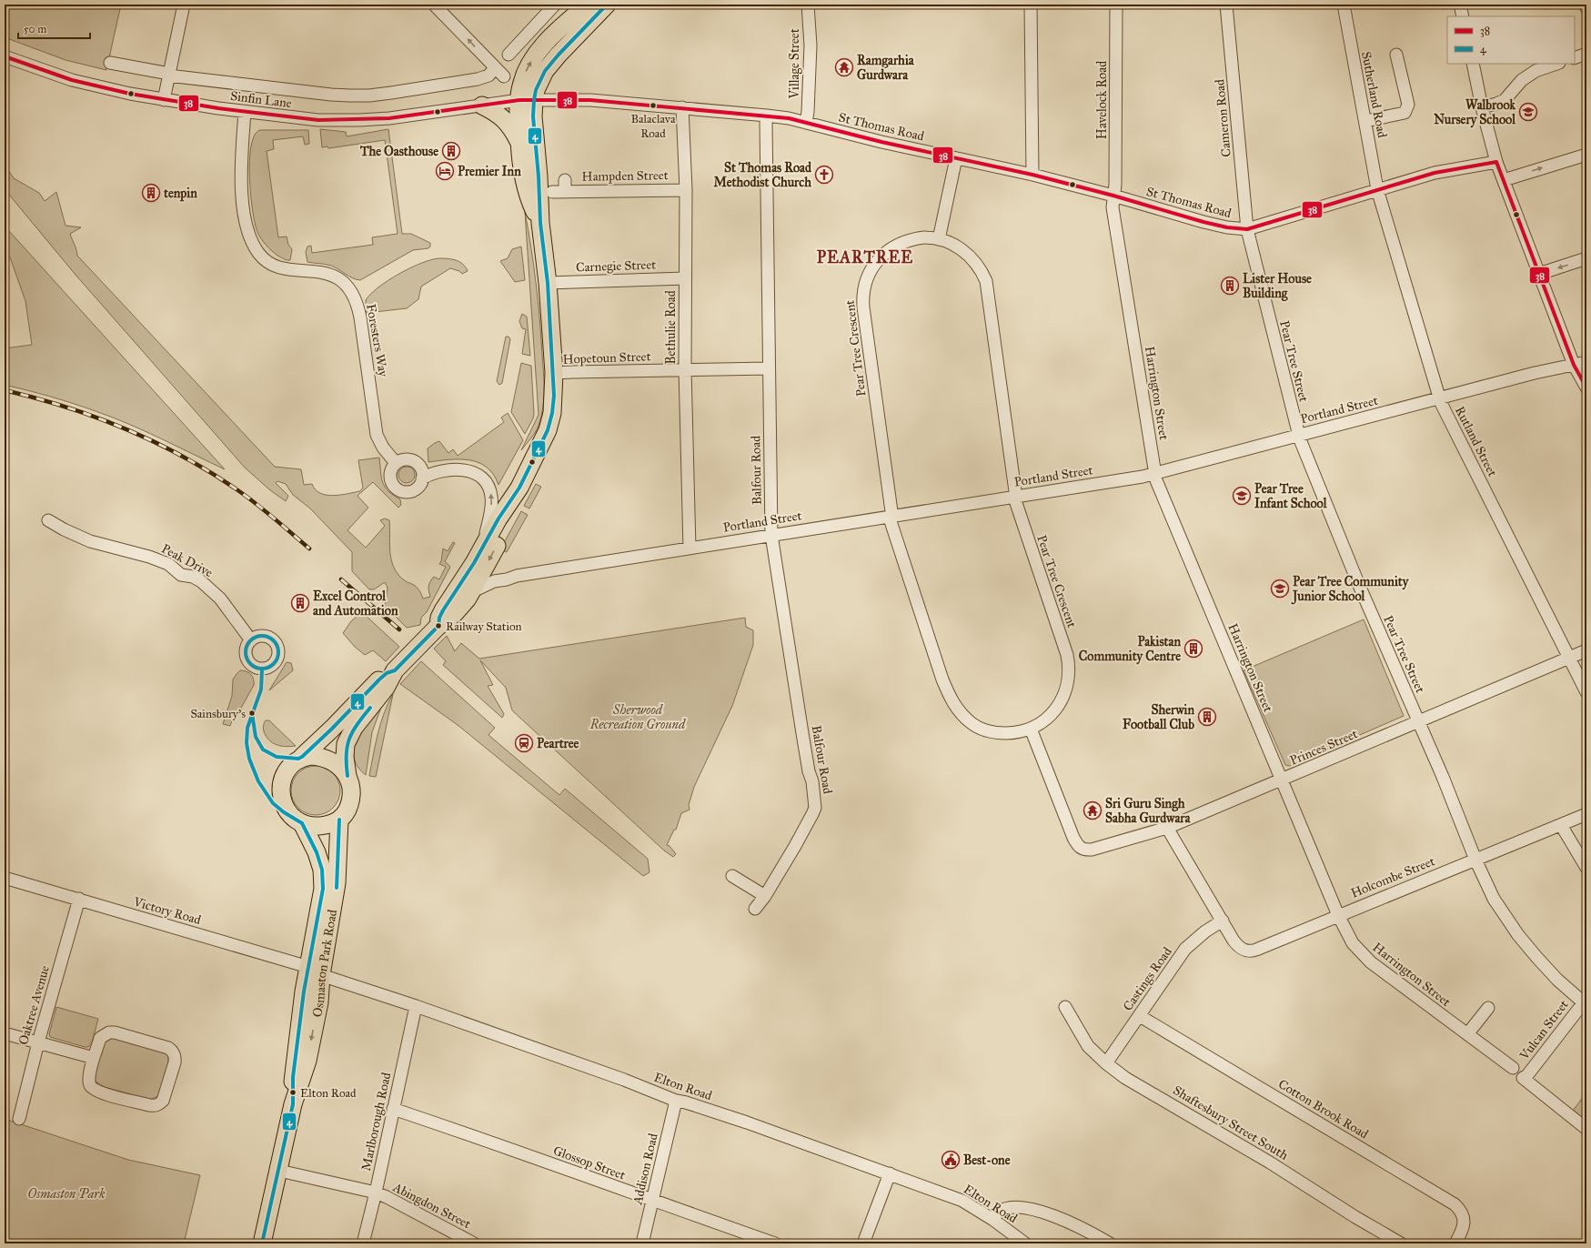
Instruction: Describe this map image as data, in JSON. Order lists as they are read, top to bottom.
{
  "streets": {
    "highway": ["Osmaston Park Road"],
    "street": [
      "Village Street",
      "Sutherland Road",
      "Sinfin Lane",
      "Havelock Road",
      "Cameron Road",
      "St Thomas Road",
      "Hampden Street",
      "Carnegie Street",
      "Bethulie Road",
      "Foresters Way",
      "Pear Tree Crescent",
      "Hopetoun Street",
      "Pear Tree Street",
      "Harrington Street",
      "Portland Street",
      "Rutland Street",
      "Balfour Road",
      "Peak Drive",
      "Princes Street",
      "Holcombe Street",
      "Victory Road",
      "Castings Road",
      "Oaktree Avenue",
      "Vulcan Street",
      "Elton Road",
      "Cotton Brook Road",
      "Marlborough Road",
      "Shaftesbury Street South",
      "Glossop Street",
      "Addison Road",
      "Abingdon Street"
    ]
  },
  "crossings": [
    ["Village Street", "St Thomas Road"],
    ["Sutherland Road", "St Thomas Road"],
    ["Sutherland Road", "Rutland Street"],
    ["Sinfin Lane", "Foresters Way"],
    ["Sinfin Lane", "Osmaston Park Road"],
    ["Havelock Road", "St Thomas Road"],
    ["Havelock Road", "Harrington Street"],
    ["Cameron Road", "St Thomas Road"],
    ["Cameron Road", "Pear Tree Street"],
    ["St Thomas Road", "Pear Tree Street"],
    ["St Thomas Road", "Harrington Street"],
    ["St Thomas Road", "Rutland Street"],
    ["Hampden Street", "Bethulie Road"],
    ["Carnegie Street", "Bethulie Road"],
    ["Carnegie Street", "Osmaston Park Road"],
    ["Bethulie Road", "Hopetoun Street"],
    ["Bethulie Road", "Portland Street"],
    ["Pear Tree Crescent", "Portland Street"],
    ["Pear Tree Crescent", "Princes Street"],
    ["Hopetoun Street", "Balfour Road"],
    ["Hopetoun Street", "Osmaston Park Road"],
    ["Pear Tree Street", "Portland Street"],
    ["Pear Tree Street", "Princes Street"],
    ["Pear Tree Street", "Holcombe Street"],
    ["Pear Tree Street", "Vulcan Street"],
    ["Harrington Street", "Portland Street"],
    ["Harrington Street", "Princes Street"],
    ["Harrington Street", "Holcombe Street"],
    ["Portland Street", "Rutland Street"],
    ["Portland Street", "Balfour Road"],
    ["Portland Street", "Osmaston Park Road"],
    ["Rutland Street", "Princes Street"],
    ["Princes Street", "Holcombe Street"],
    ["Holcombe Street", "Castings Road"],
    ["Victory Road", "Osmaston Park Road"],
    ["Victory Road", "Oaktree Avenue"],
    ["Victory Road", "Elton Road"],
    ["Osmaston Park Road", "Elton Road"],
    ["Osmaston Park Road", "Abingdon Street"],
    ["Castings Road", "Cotton Brook Road"],
    ["Castings Road", "Shaftesbury Street South"],
    ["Elton Road", "Marlborough Road"],
    ["Elton Road", "Addison Road"],
    ["Marlborough Road", "Glossop Street"],
    ["Marlborough Road", "Abingdon Street"],
    ["Glossop Street", "Addison Road"]
  ],
  "districts": ["PEARTREE"],
  "parks": ["Sherwood Recreation Ground", "Osmaston Park"],
  "places": {
    "temple": ["Ramgarhia Gurdwara", "Sri Guru Singh Sabha Gurdwara"],
    "other": [
      "Balaclava Road",
      "Railway Station",
      "Sainsbury's",
      "Elton Road"
    ],
    "school or university": ["Walbrook Nursery School", "Pear Tree Infant School", "Pear Tree Community Junior School"],
    "building": [
      "The Oasthouse",
      "tenpin",
      "Lister House Building",
      "Excel Control and Automation",
      "Pakistan Community Centre",
      "Sherwin Football Club"
    ],
    "hotel": ["Premier Inn"],
    "church": ["St Thomas Road Methodist Church"],
    "station": ["Peartree"],
    "public building": ["Best-one"]
  },
  "lines": ["transit line 4", "transit line 38"],
  "legend": ["38", "4"],
  "scale_bar": "50 m"
}
